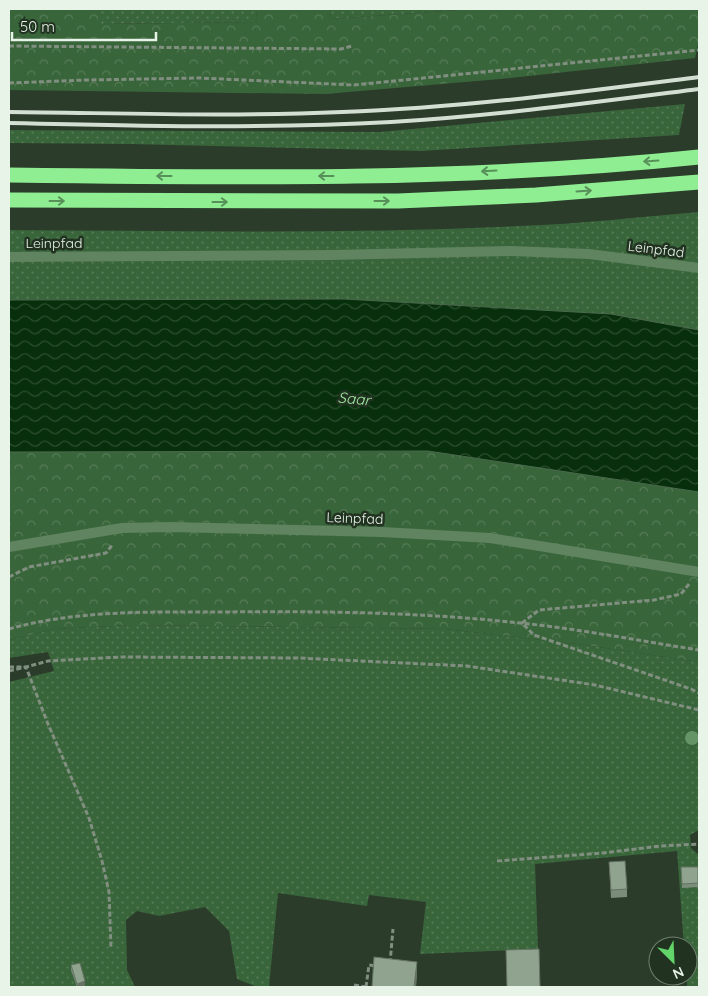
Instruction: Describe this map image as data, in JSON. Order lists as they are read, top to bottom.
{
  "streets": {
    "lane": ["Leinpfad"]
  },
  "water": ["Saar"],
  "scale_bar": "50 m",
  "north": "bottom right"
}
